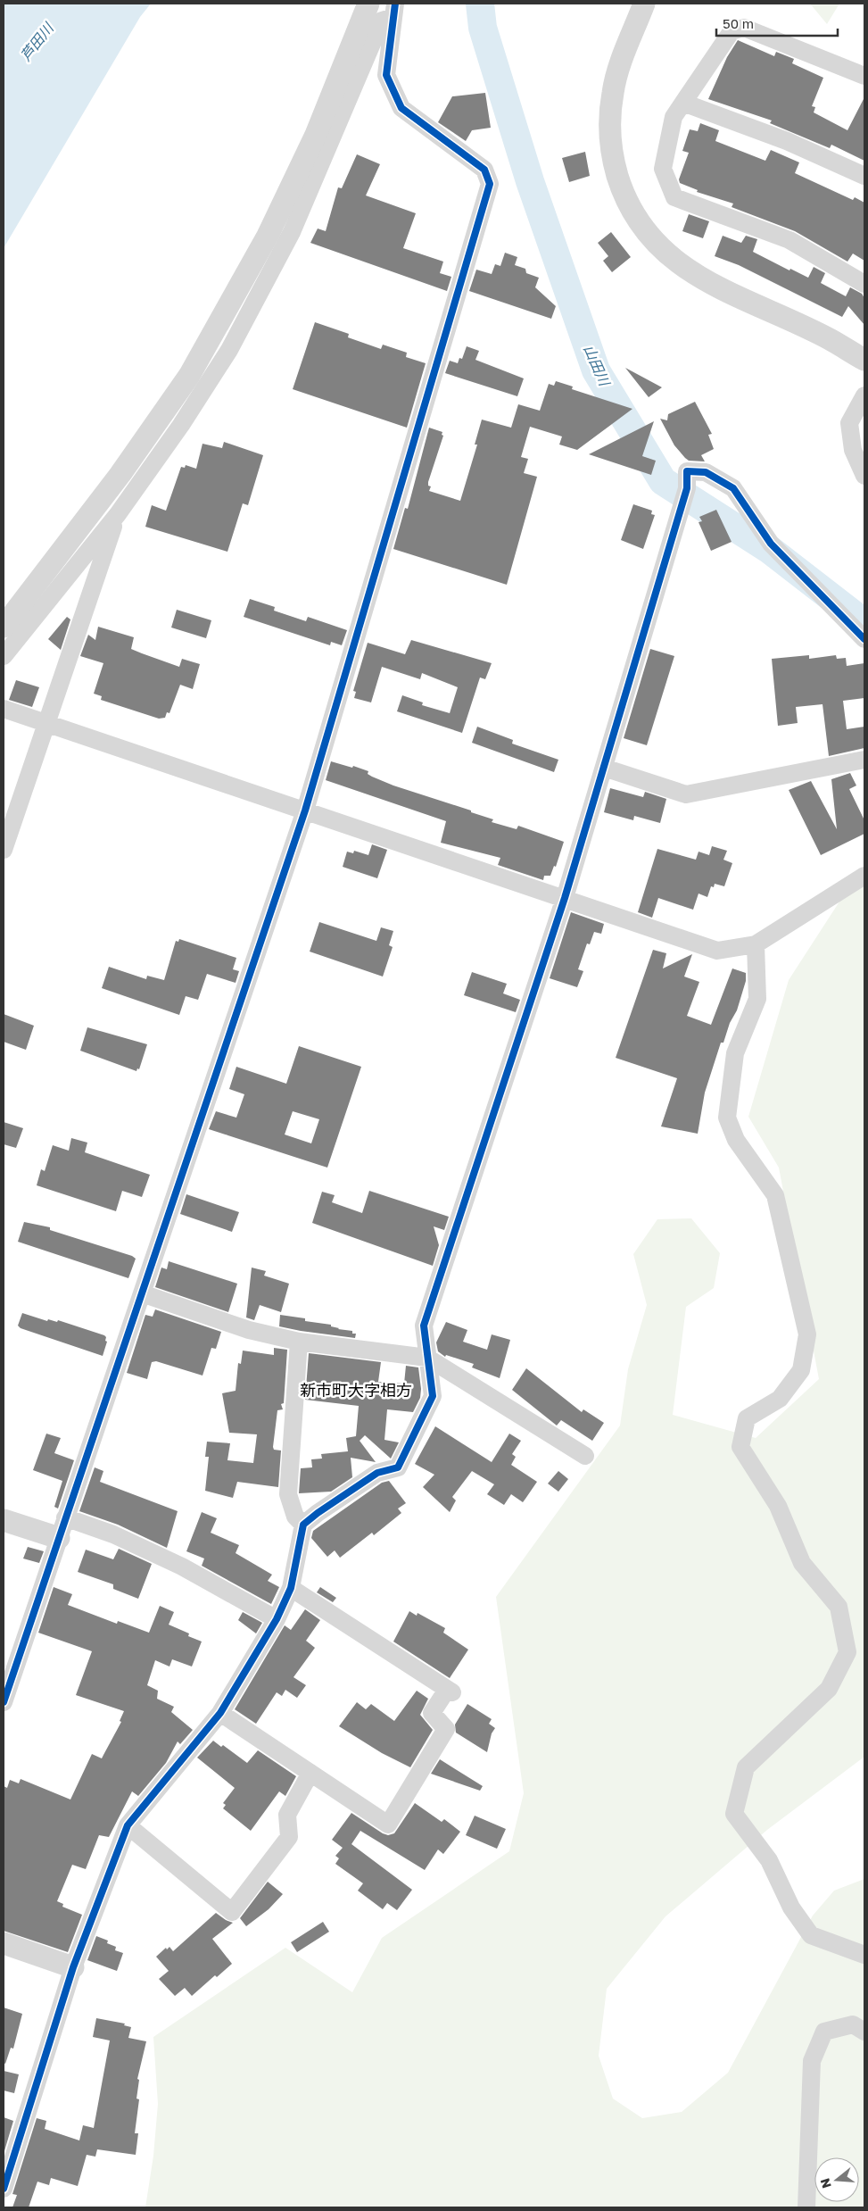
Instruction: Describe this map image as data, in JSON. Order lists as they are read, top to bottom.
{
  "districts": ["新市町大字相方"],
  "water": ["芦田川", "山田川"],
  "scale_bar": "50 m",
  "north": "left"
}
